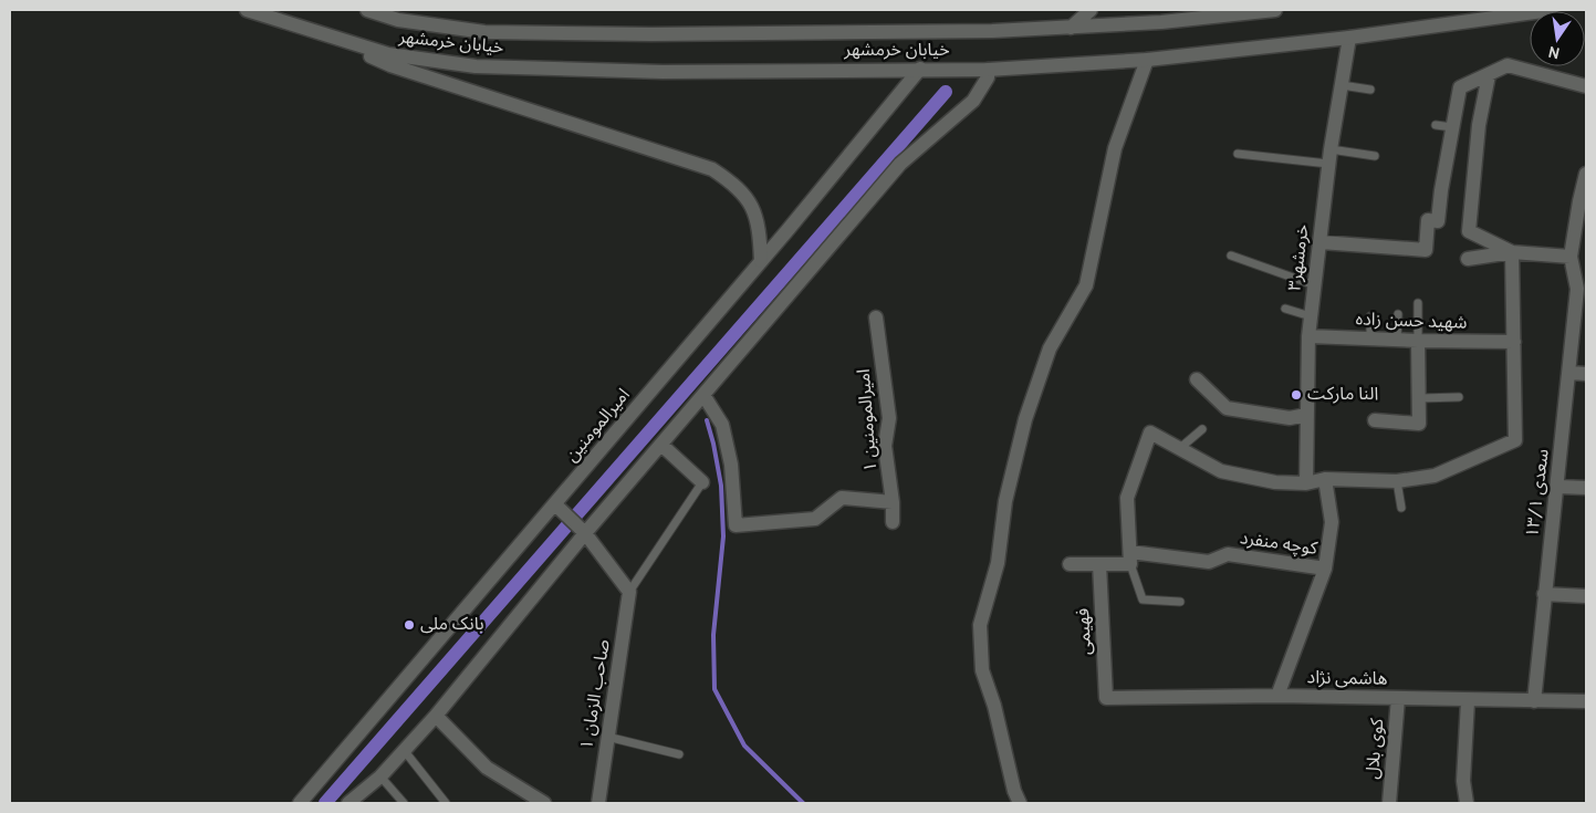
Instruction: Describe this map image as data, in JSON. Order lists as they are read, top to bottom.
{
  "streets": {
    "street": [
      "خیابان خرمشهر",
      "خرمشهر۳",
      "شهید حسن زاده",
      "امیرالمومنین ۱",
      "امیرالمومنین",
      "سعدی ۱۳/۱",
      "کوچه منفرد",
      "فهیمی",
      "هاشمی نژاد",
      "صاحب الزمان ۱",
      "کوی بلال"
    ]
  },
  "crossings": [
    ["خیابان خرمشهر", "خرمشهر۳"],
    ["خیابان خرمشهر", "امیرالمومنین"],
    ["خرمشهر۳", "شهید حسن زاده"],
    ["سعدی ۱۳/۱", "هاشمی نژاد"],
    ["کوچه منفرد", "فهیمی"],
    ["فهیمی", "هاشمی نژاد"],
    ["هاشمی نژاد", "کوی بلال"]
  ],
  "places": ["النا مارکت", "بانک ملی"],
  "north": "bottom"
}
